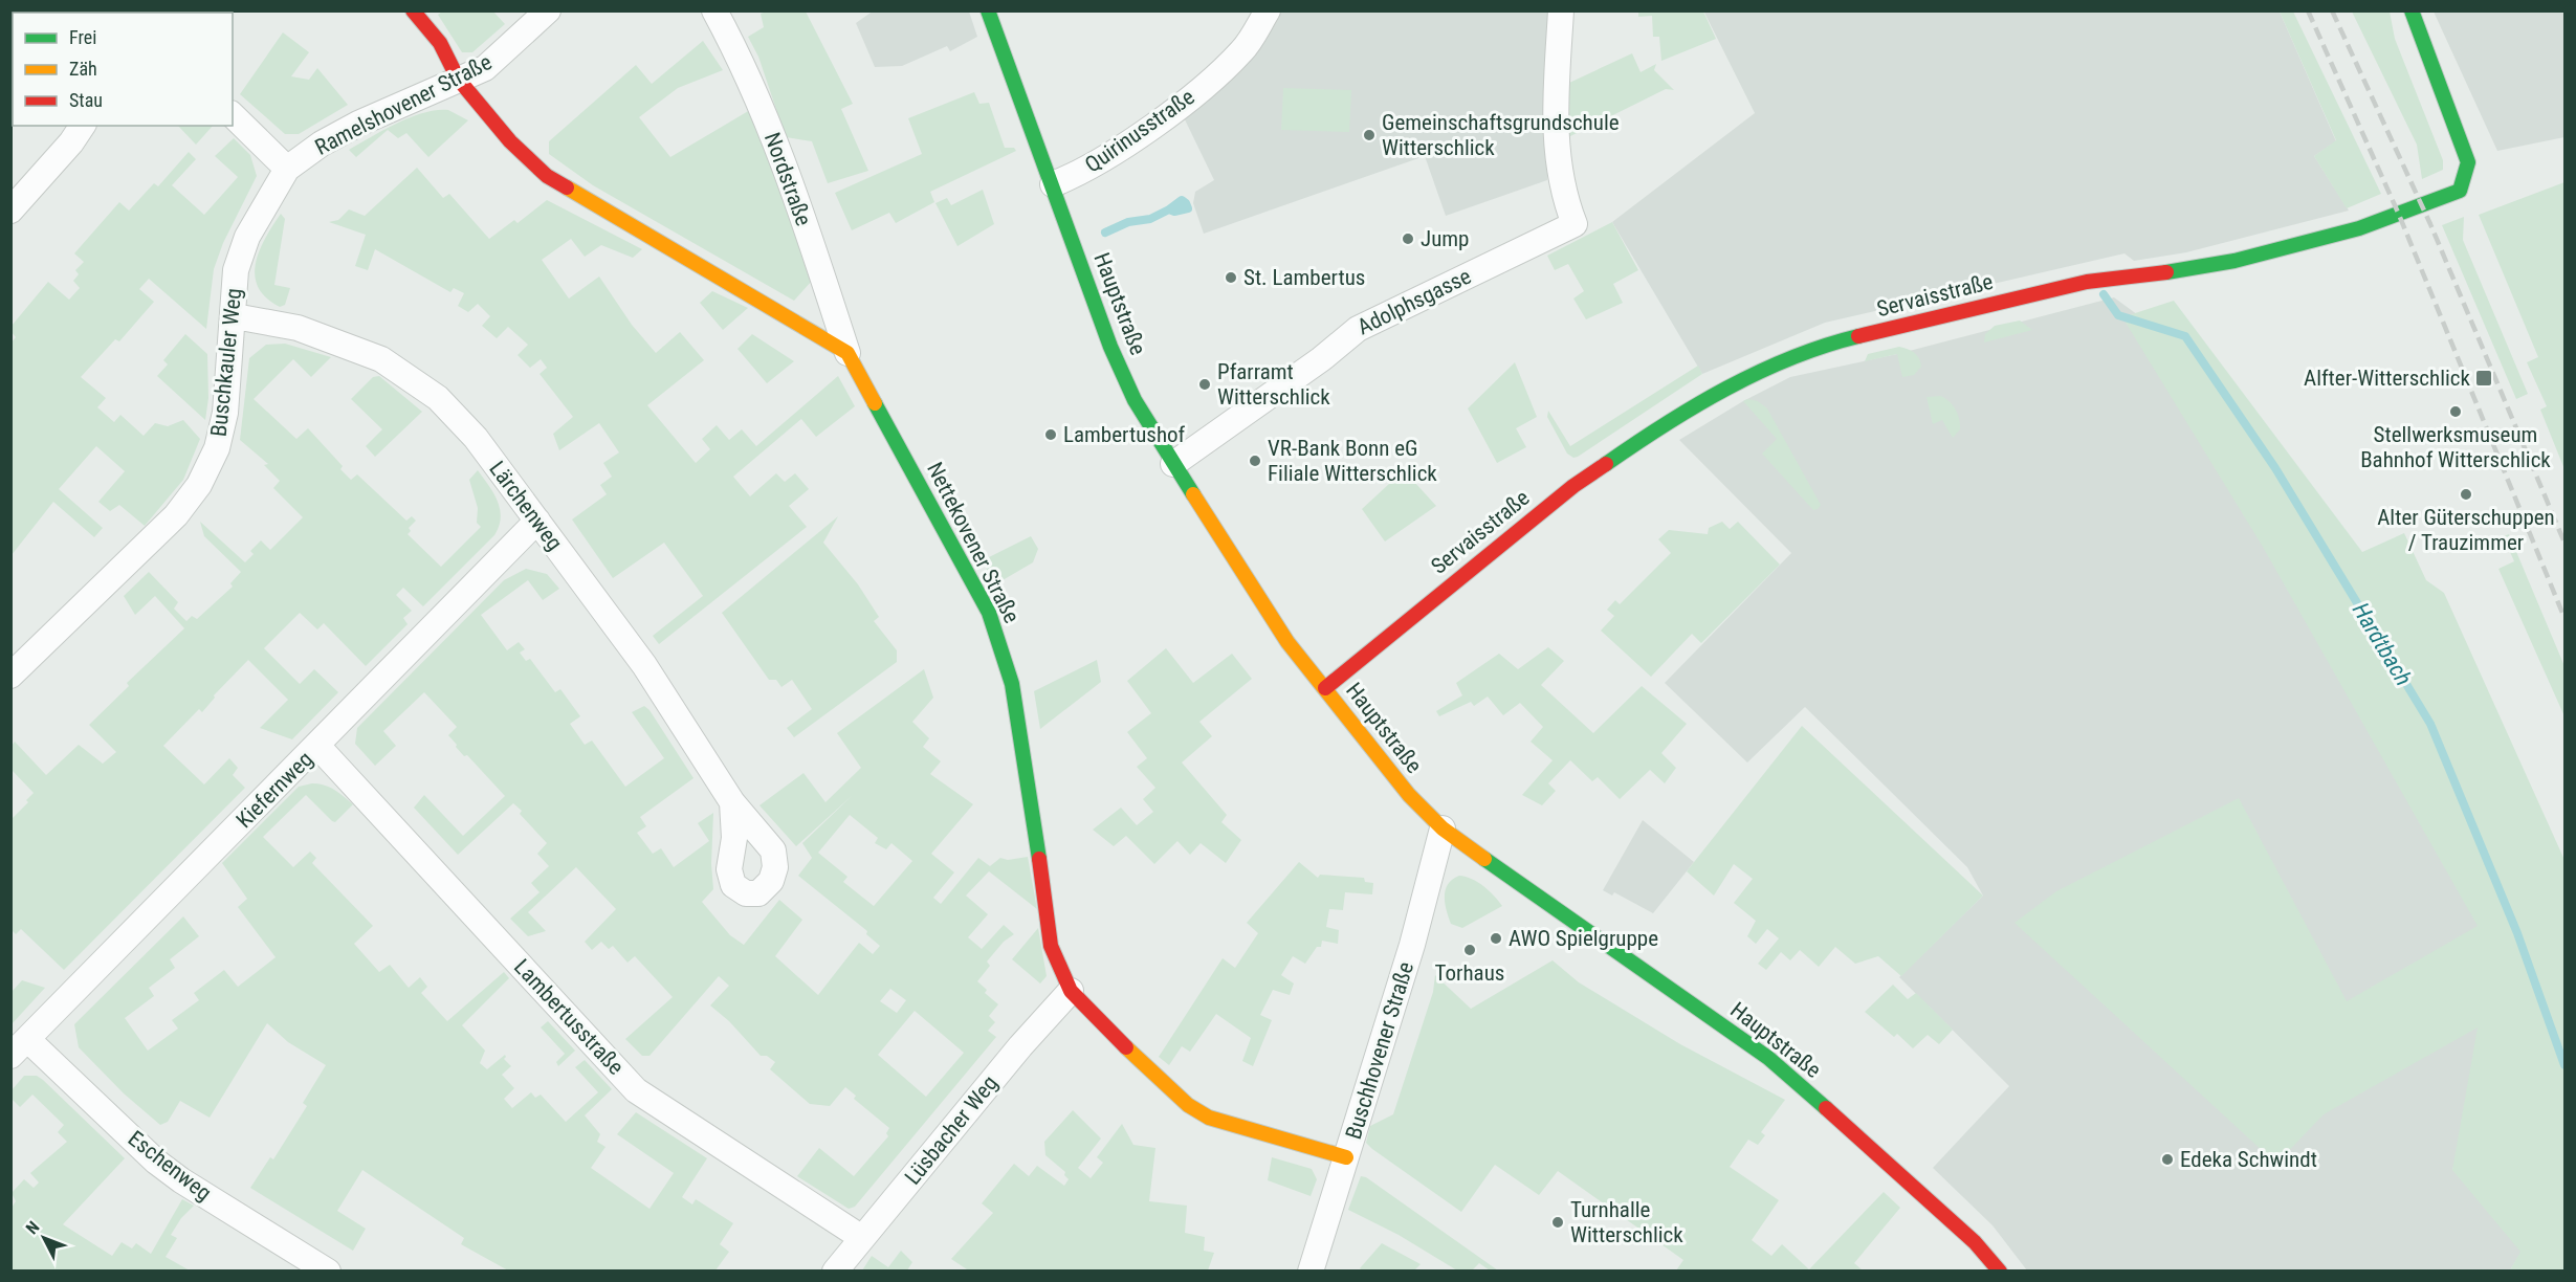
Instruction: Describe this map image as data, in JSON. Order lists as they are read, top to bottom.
{
  "streets": {
    "street": [
      "Ramelshovener Straße",
      "Quirinusstraße",
      "Nordstraße",
      "Servaisstraße",
      "Adolphsgasse",
      "Hauptstraße",
      "Buschkauler Weg",
      "Lärchenweg",
      "Nettekovener Straße",
      "Kiefernweg",
      "Lambertusstraße",
      "Buschhovener Straße",
      "Lüsbacher Weg",
      "Eschenweg"
    ]
  },
  "crossings": [
    ["Ramelshovener Straße", "Buschkauler Weg"],
    ["Quirinusstraße", "Hauptstraße"],
    ["Nordstraße", "Nettekovener Straße"],
    ["Servaisstraße", "Hauptstraße"],
    ["Adolphsgasse", "Hauptstraße"],
    ["Hauptstraße", "Buschhovener Straße"],
    ["Buschkauler Weg", "Lärchenweg"],
    ["Lärchenweg", "Kiefernweg"],
    ["Nettekovener Straße", "Buschhovener Straße"],
    ["Nettekovener Straße", "Lüsbacher Weg"],
    ["Kiefernweg", "Lambertusstraße"],
    ["Kiefernweg", "Eschenweg"],
    ["Lambertusstraße", "Lüsbacher Weg"]
  ],
  "water": ["Hardtbach"],
  "places": {
    "other": [
      "Gemeinschaftsgrundschule Witterschlick",
      "Jump",
      "St. Lambertus",
      "Pfarramt Witterschlick",
      "Stellwerksmuseum Bahnhof Witterschlick",
      "Lambertushof",
      "VR-Bank Bonn eG Filiale Witterschlick",
      "Alter Güterschuppen / Trauzimmer",
      "AWO Spielgruppe",
      "Torhaus",
      "Edeka Schwindt",
      "Turnhalle Witterschlick"
    ],
    "transit": ["Alfter-Witterschlick"]
  },
  "legend": ["Frei", "Zäh", "Stau"],
  "north": "top left"
}
